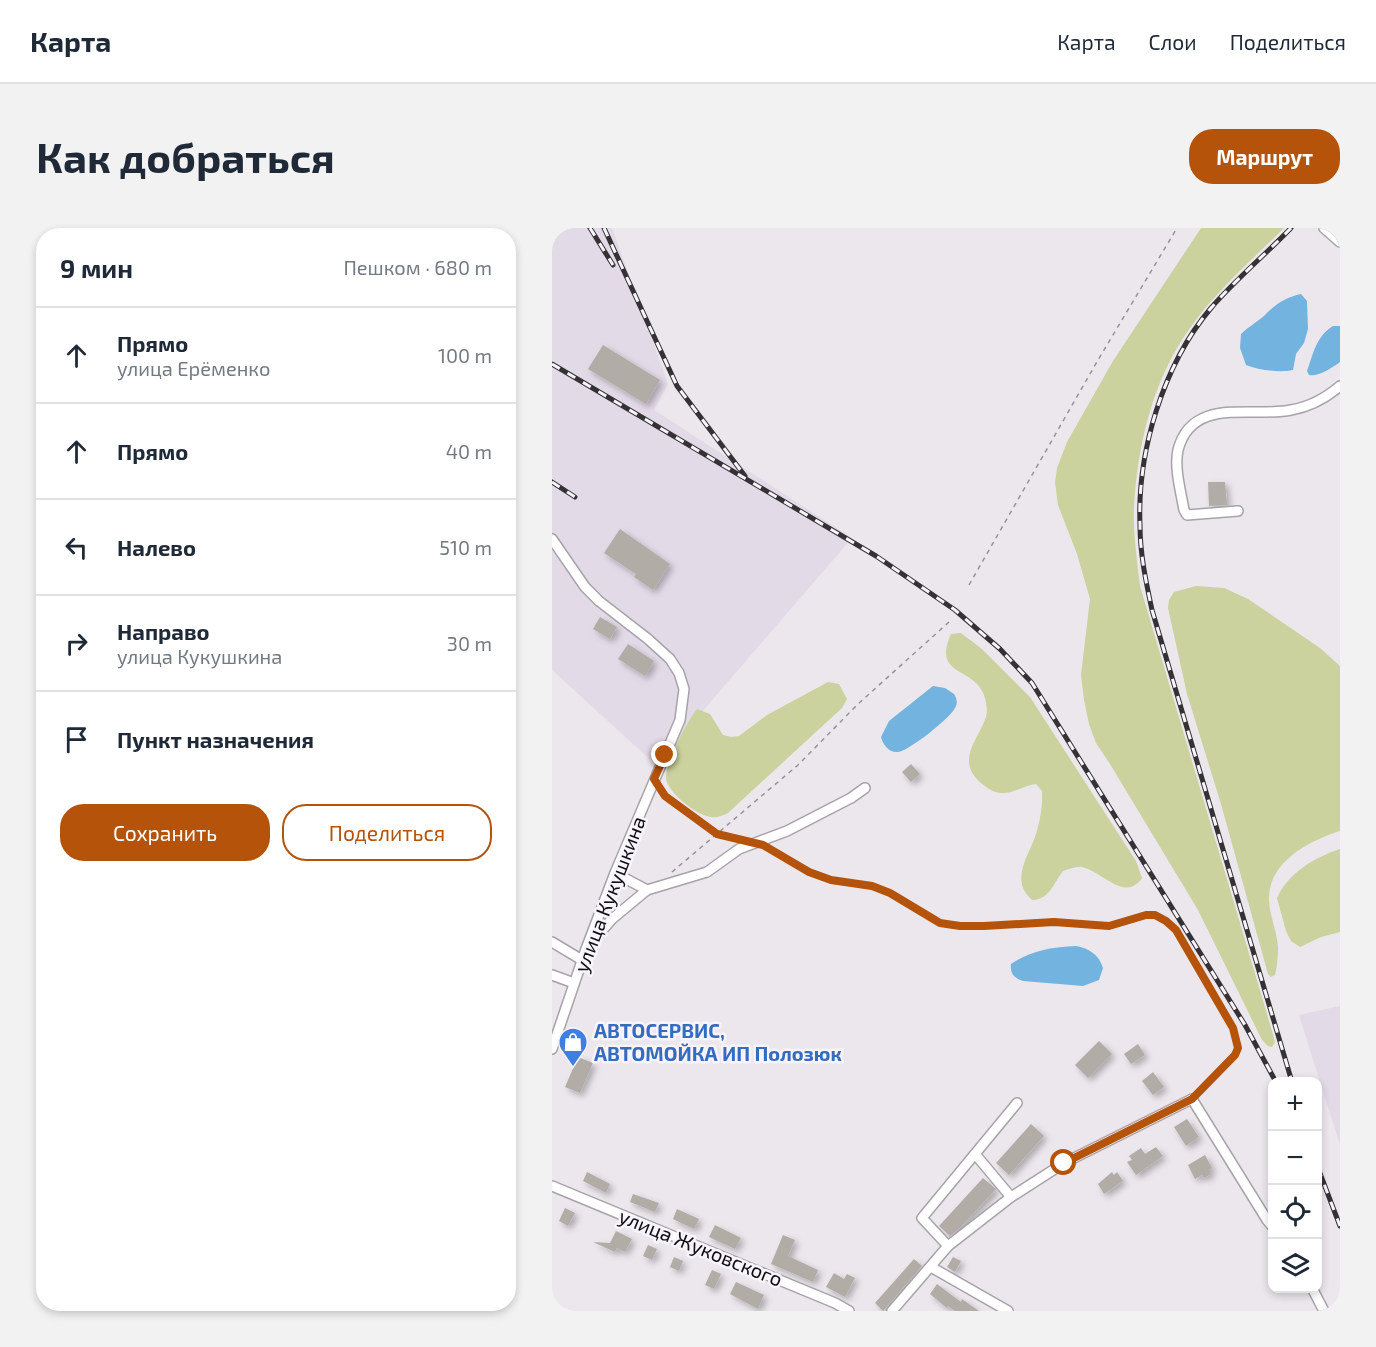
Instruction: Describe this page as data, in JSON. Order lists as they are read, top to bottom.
{
  "streets": {
    "street": ["улица Кукушкина", "улица Жуковского"]
  },
  "places": {
    "shop": ["АВТОСЕРВИС, АВТОМОЙКА ИП Полозюк"]
  },
  "page": {
    "header": "Карта",
    "nav": ["Карта", "Слои", "Поделиться"],
    "buttons": [
      "Маршрут",
      ["Сохранить", "Поделиться"]
    ],
    "title": "Как добраться",
    "heading": ["9 мин", "Пешком · 680 m"],
    "list": [
      ["Прямо", "улица Ерёменко", "100 m"],
      ["Прямо", "40 m"],
      ["Налево", "510 m"],
      ["Направо", "улица Кукушкина", "30 m"],
      "Пункт назначения"
    ],
    "map_buttons": ["+", "−"]
  }
}
